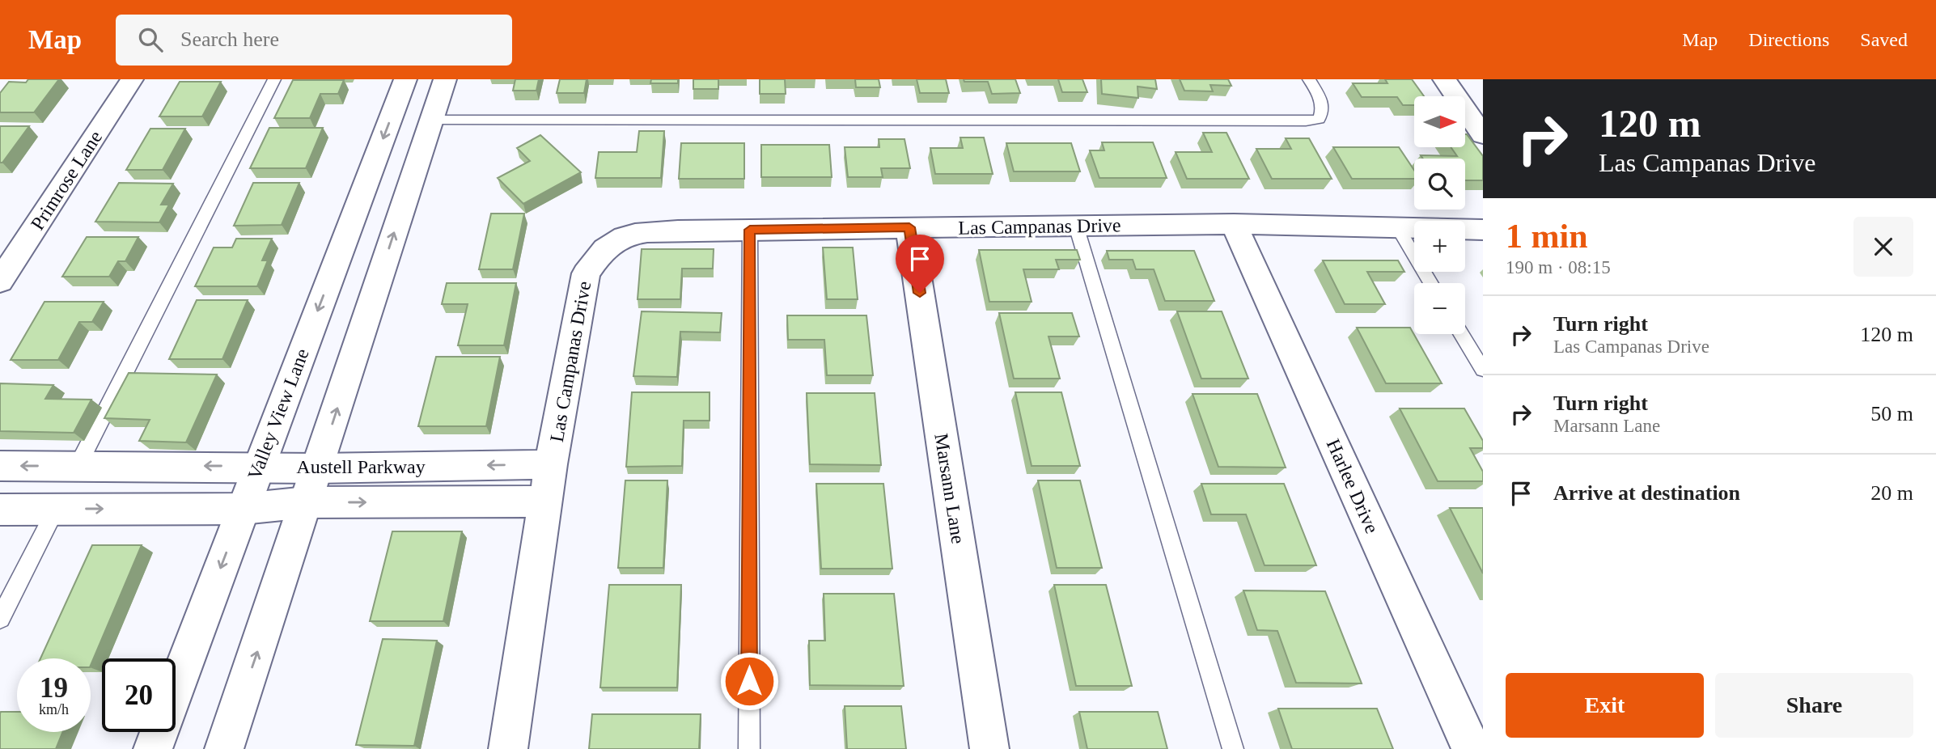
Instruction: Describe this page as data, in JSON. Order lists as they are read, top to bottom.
{
  "streets": {
    "street": [
      "Primrose Lane",
      "Las Campanas Drive",
      "Valley View Lane",
      "Austell Parkway",
      "Harlee Drive",
      "Marsann Lane"
    ]
  },
  "crossings": [
    ["Las Campanas Drive", "Austell Parkway"],
    ["Las Campanas Drive", "Harlee Drive"],
    ["Las Campanas Drive", "Marsann Lane"],
    ["Valley View Lane", "Austell Parkway"]
  ],
  "north": "right",
  "page": {
    "header": "Map",
    "search": "Search here",
    "nav": ["Map", "Directions", "Saved"],
    "turn": ["120 m", "Las Campanas Drive"],
    "map_buttons": ["+", "−"],
    "heading": ["1 min", "190 m · 08:15"],
    "list": [
      {
        "name": "Turn right",
        "note": "Las Campanas Drive",
        "value": "120 m"
      },
      {
        "name": "Turn right",
        "note": "Marsann Lane",
        "value": "50 m"
      },
      {
        "name": "Arrive at destination",
        "value": "20 m"
      }
    ],
    "speed": "19 km/h",
    "limit": "20",
    "buttons": ["Exit", "Share"]
  }
}
